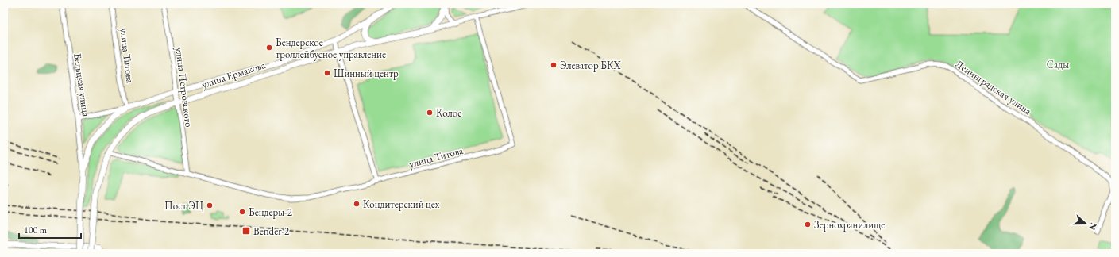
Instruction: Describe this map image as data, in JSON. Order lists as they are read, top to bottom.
{
  "streets": {
    "main road": ["улица Ермакова"],
    "street": [
      "улица Титова",
      "Бельцкая улица",
      "улица Петровского",
      "Ленинградская улица"
    ]
  },
  "crossings": [
    ["улица Титова", "улица Ермакова"],
    ["улица Ермакова", "Бельцкая улица"],
    ["улица Ермакова", "улица Петровского"]
  ],
  "parks": ["Сады"],
  "places": {
    "other": [
      "Бендерское троллейбусное управление",
      "Элеватор БКХ",
      "Шинный центр",
      "Колос",
      "Кондитерский цех",
      "Пост ЭЦ",
      "Бендеры-2",
      "Зернохранилище"
    ],
    "transit": ["Bender-2"]
  },
  "scale_bar": "100 m",
  "north": "right"
}
